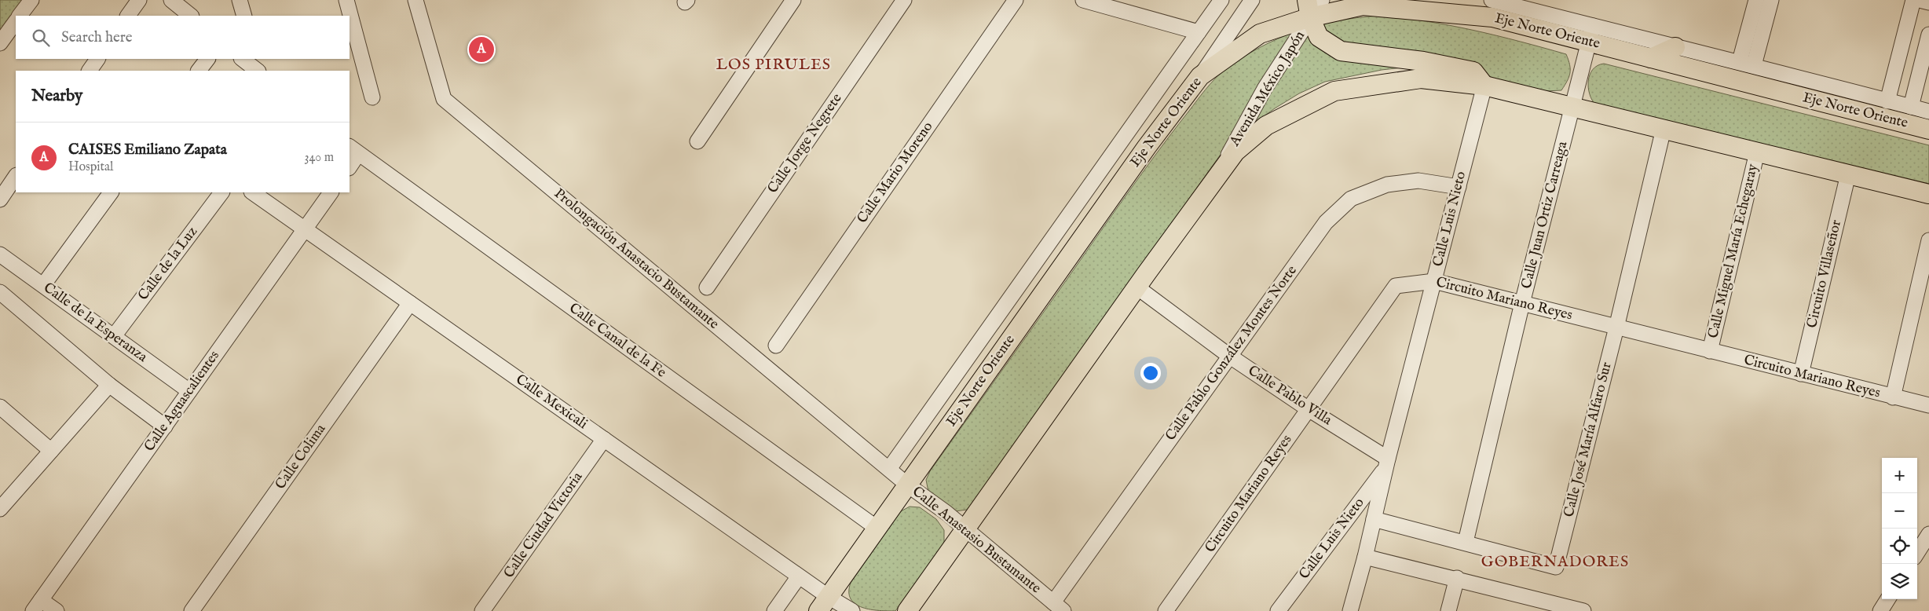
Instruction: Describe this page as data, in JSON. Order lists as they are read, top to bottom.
{
  "streets": {
    "main road": ["Eje Norte Oriente"],
    "street": [
      "Avenida México Japón",
      "Calle Jorge Negrete",
      "Calle Mario Moreno",
      "Calle Juan Ortiz Carreaga",
      "Calle Luis Nieto",
      "Calle Miguel María Echegaray",
      "Prolongación Anastacio Bustamante",
      "Calle de la Luz",
      "Circuito Villaseñor",
      "Circuito Mariano Reyes",
      "Calle de la Esperanza",
      "Calle Canal de la Fe",
      "Calle Pablo González Montes Norte",
      "Calle Pablo Villa",
      "Calle Aguascalientes",
      "Calle Mexicali",
      "Calle José María Alfaro Sur",
      "Calle Colima",
      "Calle Ciudad Victoria",
      "Calle Anastasio Bustamante"
    ]
  },
  "crossings": [
    ["Eje Norte Oriente", "Avenida México Japón"],
    ["Eje Norte Oriente", "Calle Juan Ortiz Carreaga"],
    ["Eje Norte Oriente", "Prolongación Anastacio Bustamante"],
    ["Eje Norte Oriente", "Calle Canal de la Fe"],
    ["Eje Norte Oriente", "Calle Mexicali"],
    ["Eje Norte Oriente", "Calle Anastasio Bustamante"],
    ["Calle Juan Ortiz Carreaga", "Circuito Mariano Reyes"],
    ["Calle Juan Ortiz Carreaga", "Calle José María Alfaro Sur"],
    ["Calle Luis Nieto", "Circuito Mariano Reyes"],
    ["Calle Luis Nieto", "Calle Pablo González Montes Norte"],
    ["Calle Luis Nieto", "Calle Pablo Villa"],
    ["Calle Luis Nieto", "Calle José María Alfaro Sur"],
    ["Calle Miguel María Echegaray", "Circuito Mariano Reyes"],
    ["Prolongación Anastacio Bustamante", "Calle Anastasio Bustamante"],
    ["Calle de la Luz", "Calle de la Esperanza"],
    ["Circuito Villaseñor", "Circuito Mariano Reyes"],
    ["Circuito Mariano Reyes", "Calle Pablo Villa"],
    ["Circuito Mariano Reyes", "Calle José María Alfaro Sur"],
    ["Calle de la Esperanza", "Calle Aguascalientes"],
    ["Calle Pablo González Montes Norte", "Calle Pablo Villa"],
    ["Calle Pablo González Montes Norte", "Calle Anastasio Bustamante"],
    ["Calle Aguascalientes", "Calle Mexicali"],
    ["Calle Mexicali", "Calle Colima"],
    ["Calle Mexicali", "Calle Ciudad Victoria"]
  ],
  "districts": ["LOS PIRULES", "GOBERNADORES"],
  "page": {
    "search": "Search here",
    "pins": "A",
    "heading": "Nearby",
    "list": [
      {
        "mark": "A",
        "name": "CAISES Emiliano Zapata",
        "note": "Hospital",
        "value": "340 m"
      }
    ],
    "map_buttons": ["+", "−"]
  }
}
